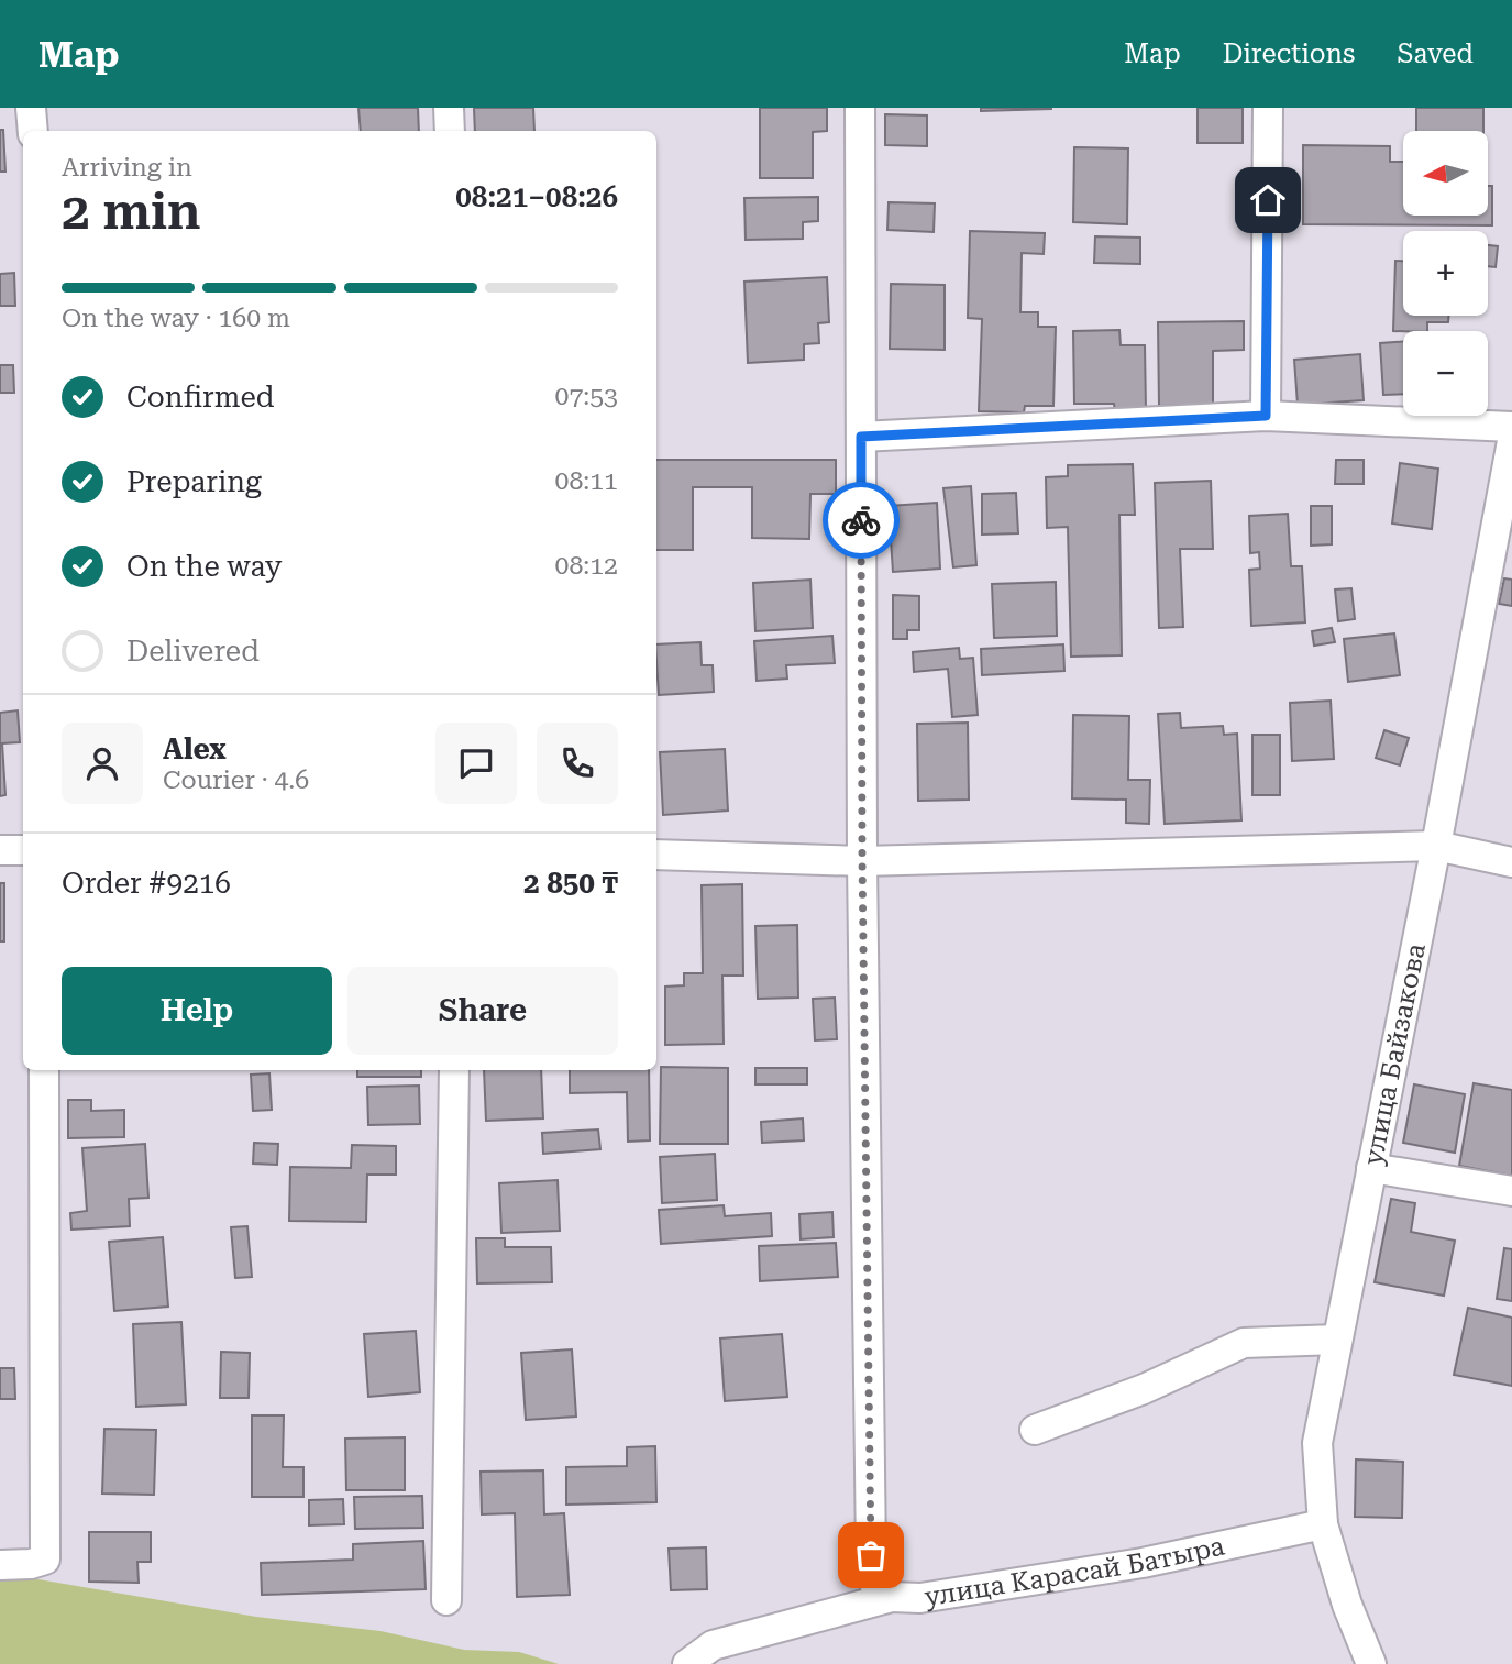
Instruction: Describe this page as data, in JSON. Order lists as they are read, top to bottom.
{
  "streets": {
    "street": ["улица Байзакова", "улица Карасай Батыра"]
  },
  "crossings": [
    ["улица Байзакова", "улица Карасай Батыра"]
  ],
  "north": "left",
  "page": {
    "header": "Map",
    "nav": ["Map", "Directions", "Saved"],
    "map_buttons": ["+", "−"],
    "heading": ["2 min", "Arriving in", "08:21–08:26"],
    "panel": [
      "Alex",
      "Courier · 4.6",
      "Order #9216",
      "2 850 ₸"
    ],
    "bar": "On the way · 160 m",
    "list": [
      ["Confirmed", "07:53"],
      ["Preparing", "08:11"],
      ["On the way", "08:12"],
      "Delivered"
    ],
    "buttons": ["Help", "Share"]
  }
}
